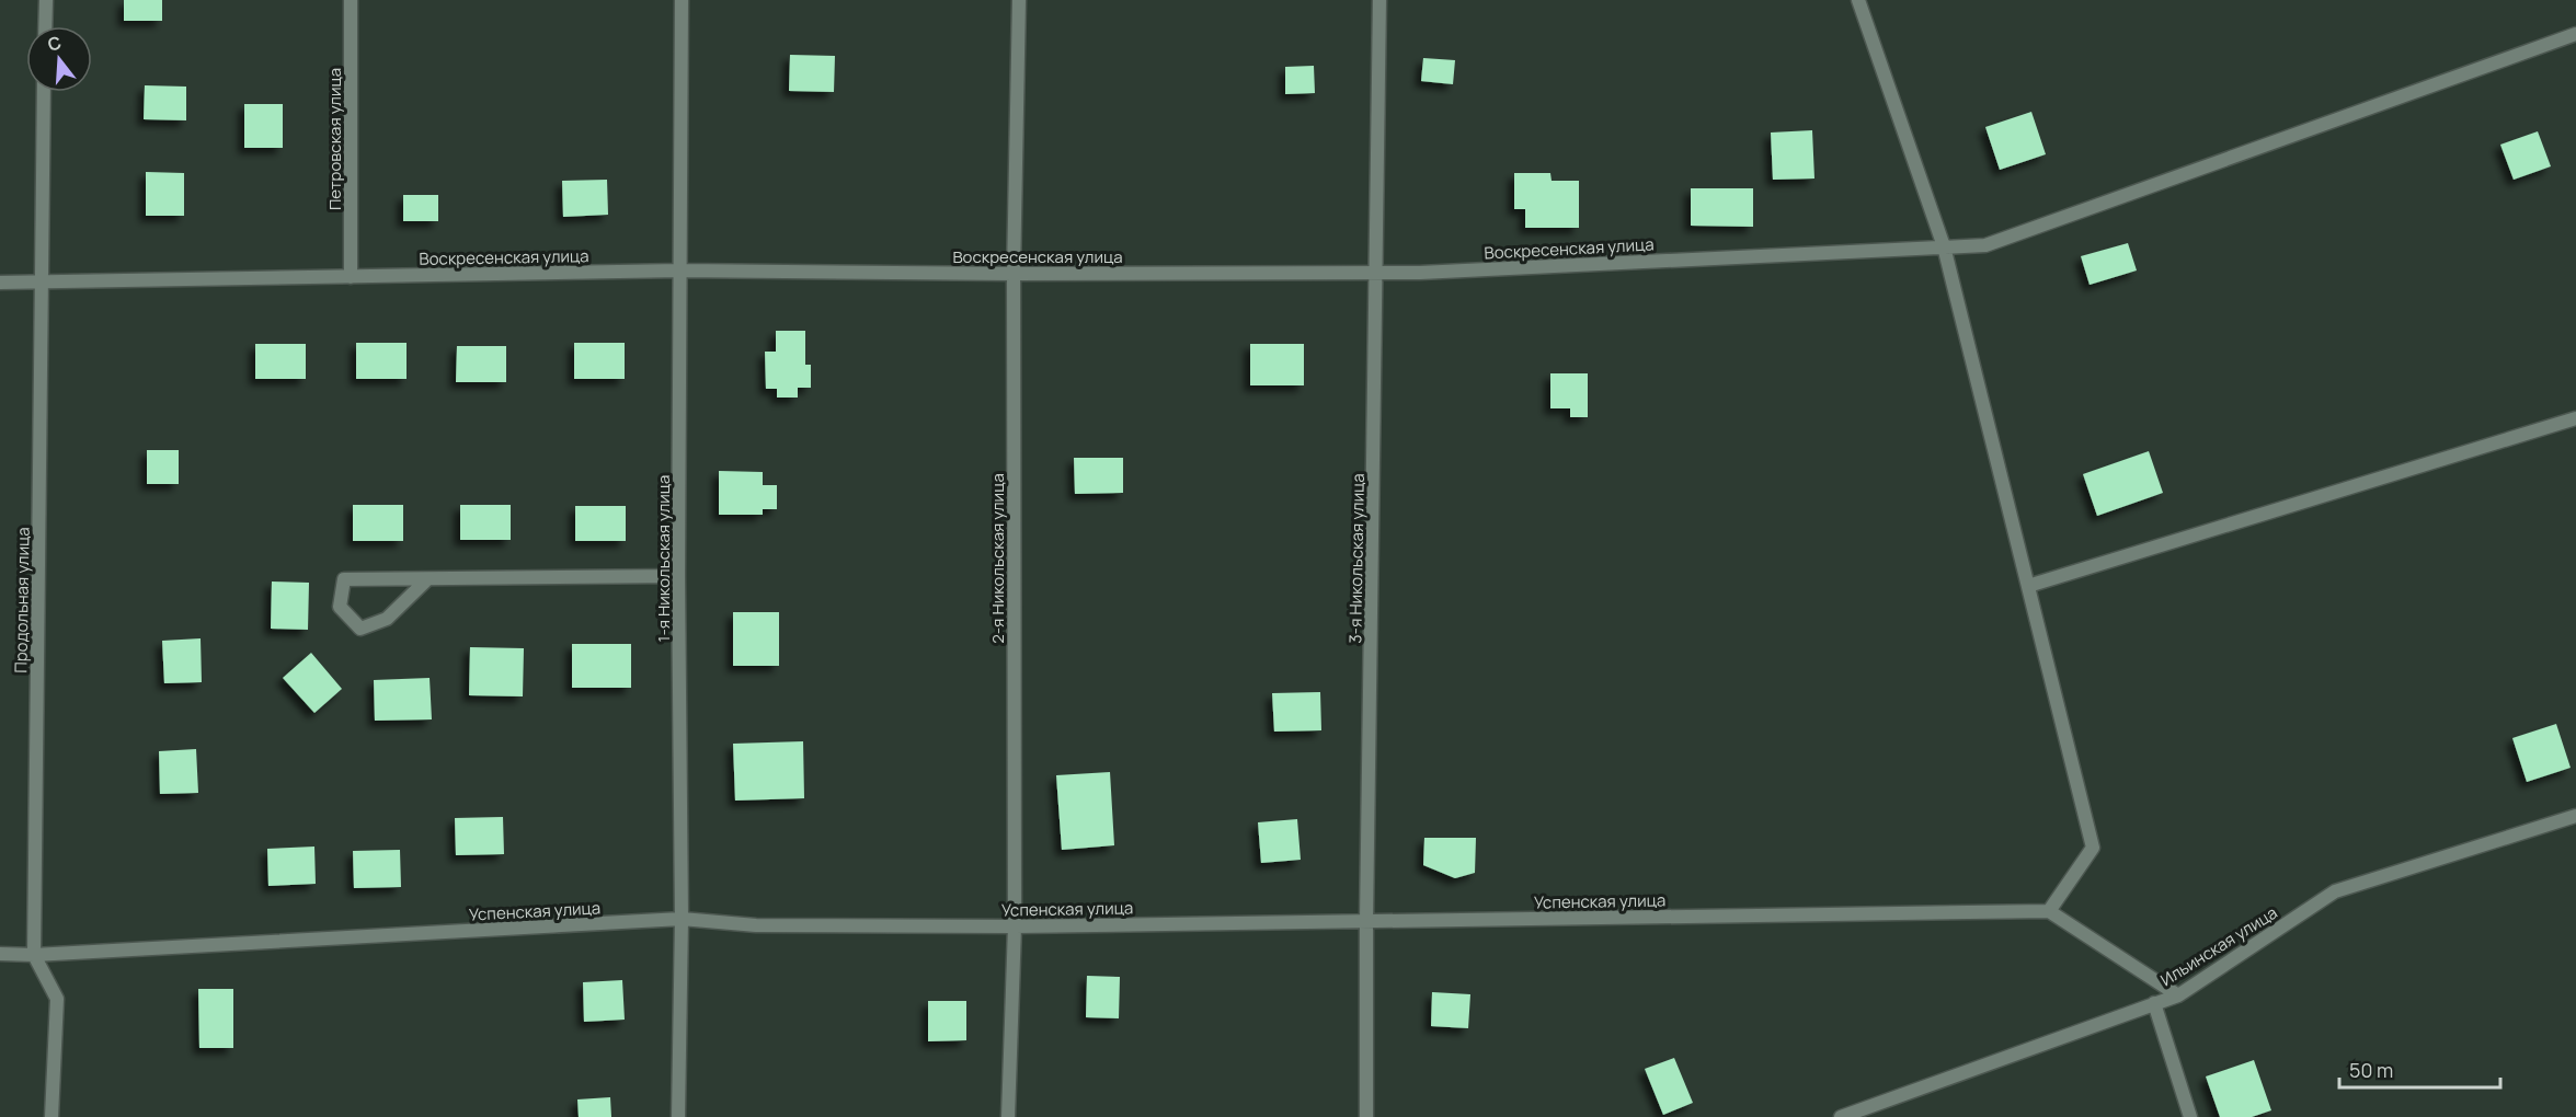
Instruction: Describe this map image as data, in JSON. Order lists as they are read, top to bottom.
{
  "streets": {
    "street": [
      "Петровская улица",
      "Воскресенская улица",
      "1-я Никольская улица",
      "2-я Никольская улица",
      "3-я Никольская улица",
      "Продольная улица",
      "Успенская улица",
      "Ильинская улица"
    ]
  },
  "crossings": [
    ["Петровская улица", "Воскресенская улица"],
    ["Воскресенская улица", "1-я Никольская улица"],
    ["Воскресенская улица", "2-я Никольская улица"],
    ["Воскресенская улица", "3-я Никольская улица"],
    ["Воскресенская улица", "Продольная улица"],
    ["1-я Никольская улица", "Успенская улица"],
    ["2-я Никольская улица", "Успенская улица"],
    ["3-я Никольская улица", "Успенская улица"],
    ["Продольная улица", "Успенская улица"]
  ],
  "scale_bar": "50 m",
  "north": "top"
}
